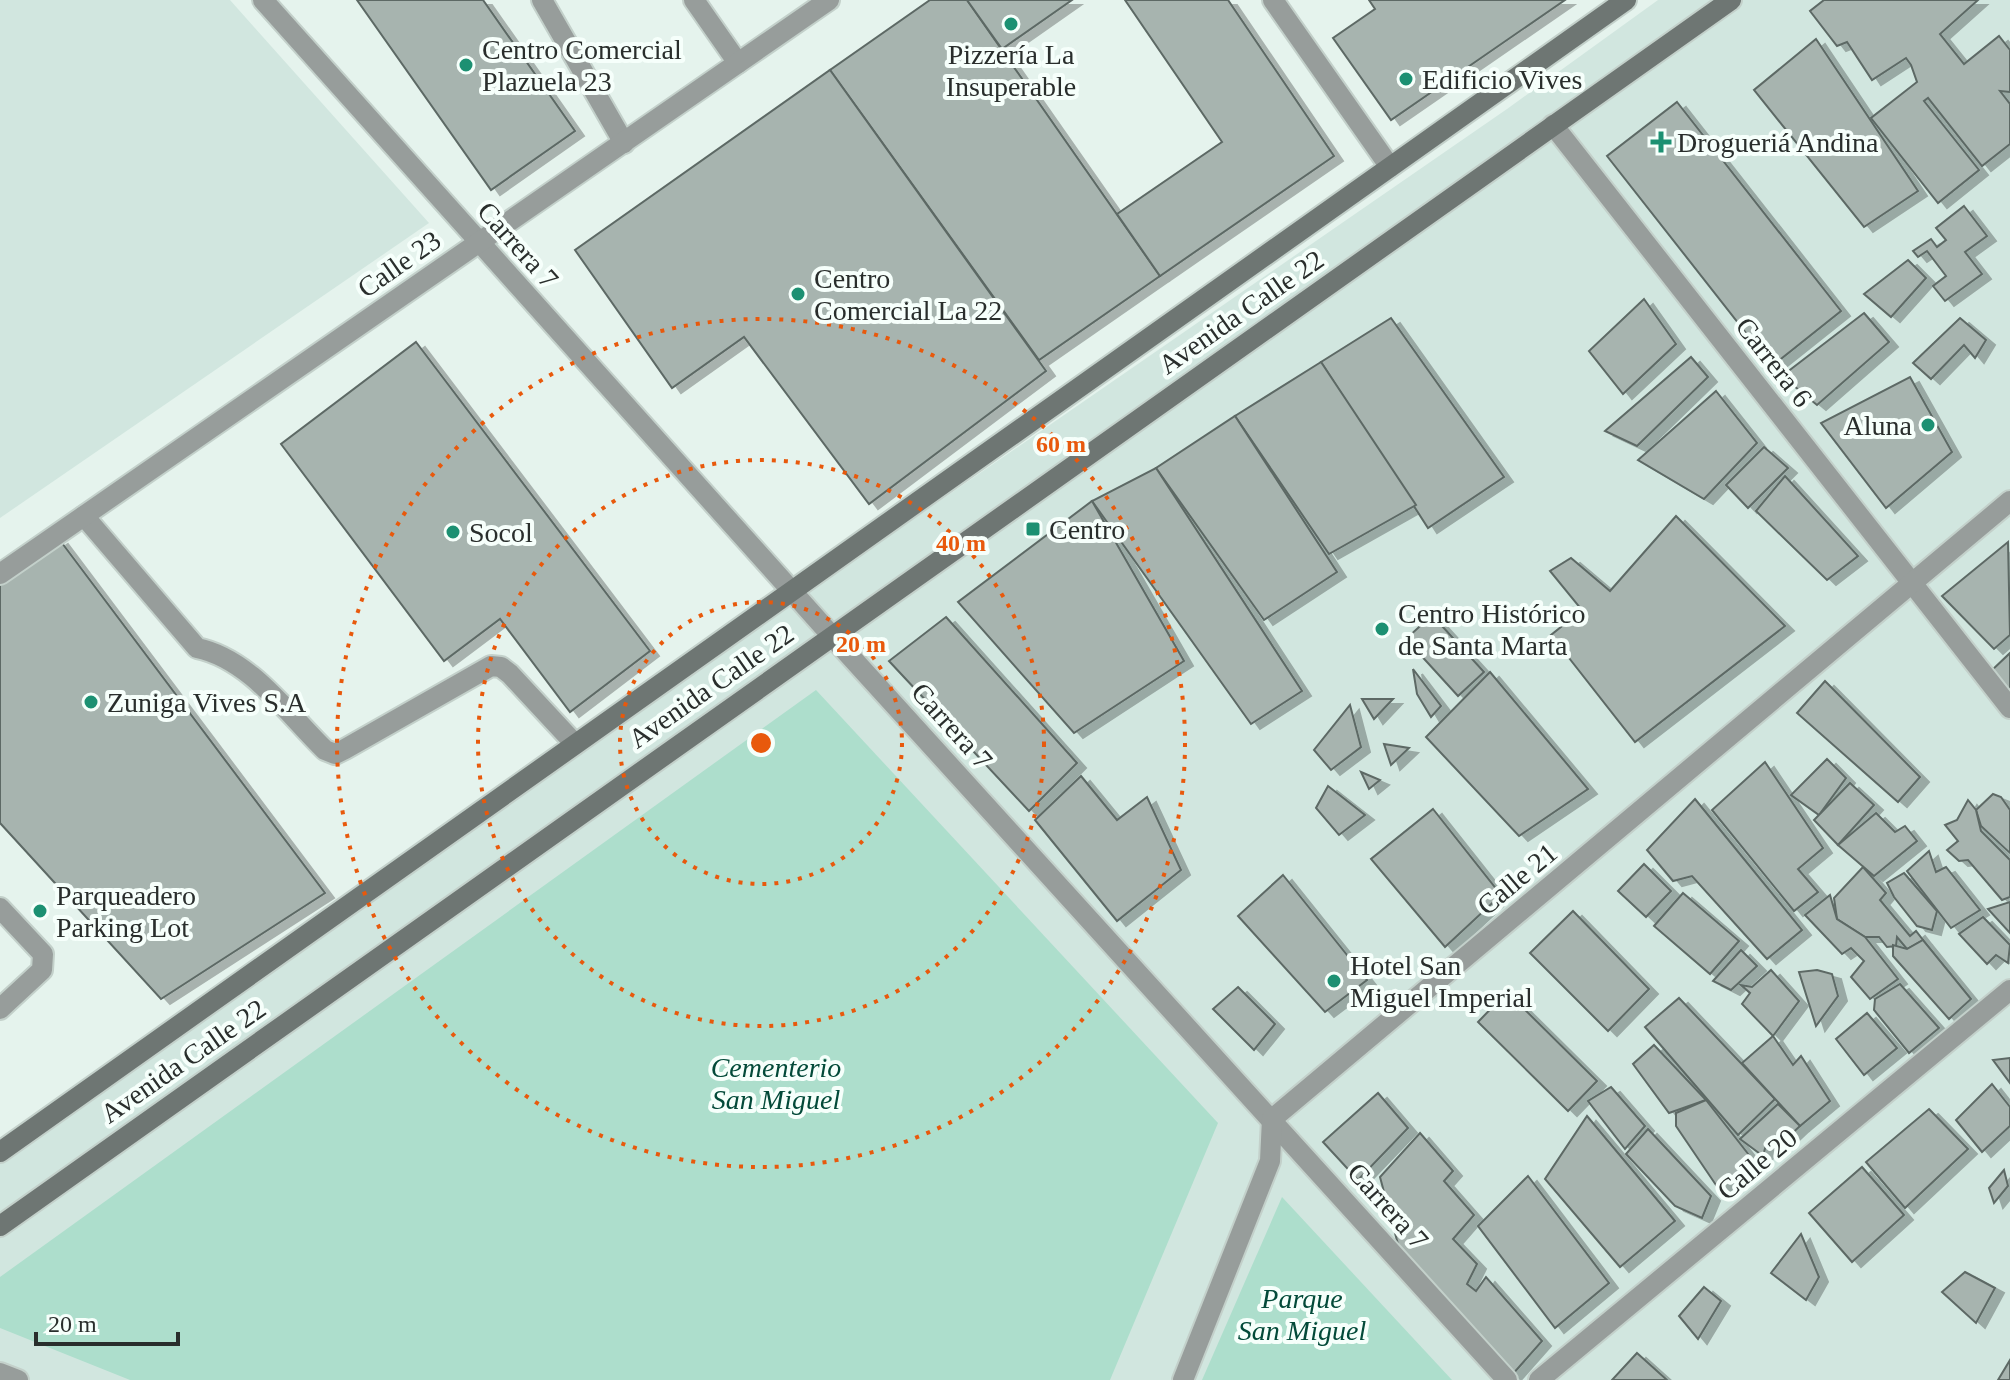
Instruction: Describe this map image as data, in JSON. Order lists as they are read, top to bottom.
{
  "streets": {
    "main road": ["Avenida Calle 22"],
    "street": [
      "Carrera 7",
      "Calle 23",
      "Carrera 6",
      "Calle 21",
      "Calle 20"
    ]
  },
  "crossings": [
    ["Carrera 7", "Calle 23"],
    ["Carrera 7", "Avenida Calle 22"],
    ["Carrera 7", "Calle 21"],
    ["Avenida Calle 22", "Carrera 6"],
    ["Carrera 6", "Calle 21"]
  ],
  "parks": ["Cementerio San Miguel", "Parque San Miguel"],
  "places": {
    "other": [
      "Pizzería La Insuperable",
      "Centro Comercial Plazuela 23",
      "Edificio Vives",
      "Centro Comercial La 22",
      "Aluna",
      "Socol",
      "Centro Histórico de Santa Marta",
      "Zuniga Vives S.A",
      "Parqueadero Parking Lot",
      "Hotel San Miguel Imperial"
    ],
    "health": ["Drogueriá Andina"],
    "transit": ["Centro"]
  },
  "scale_bar": "20 m",
  "rings": ["60 m", "40 m", "20 m"]
}
